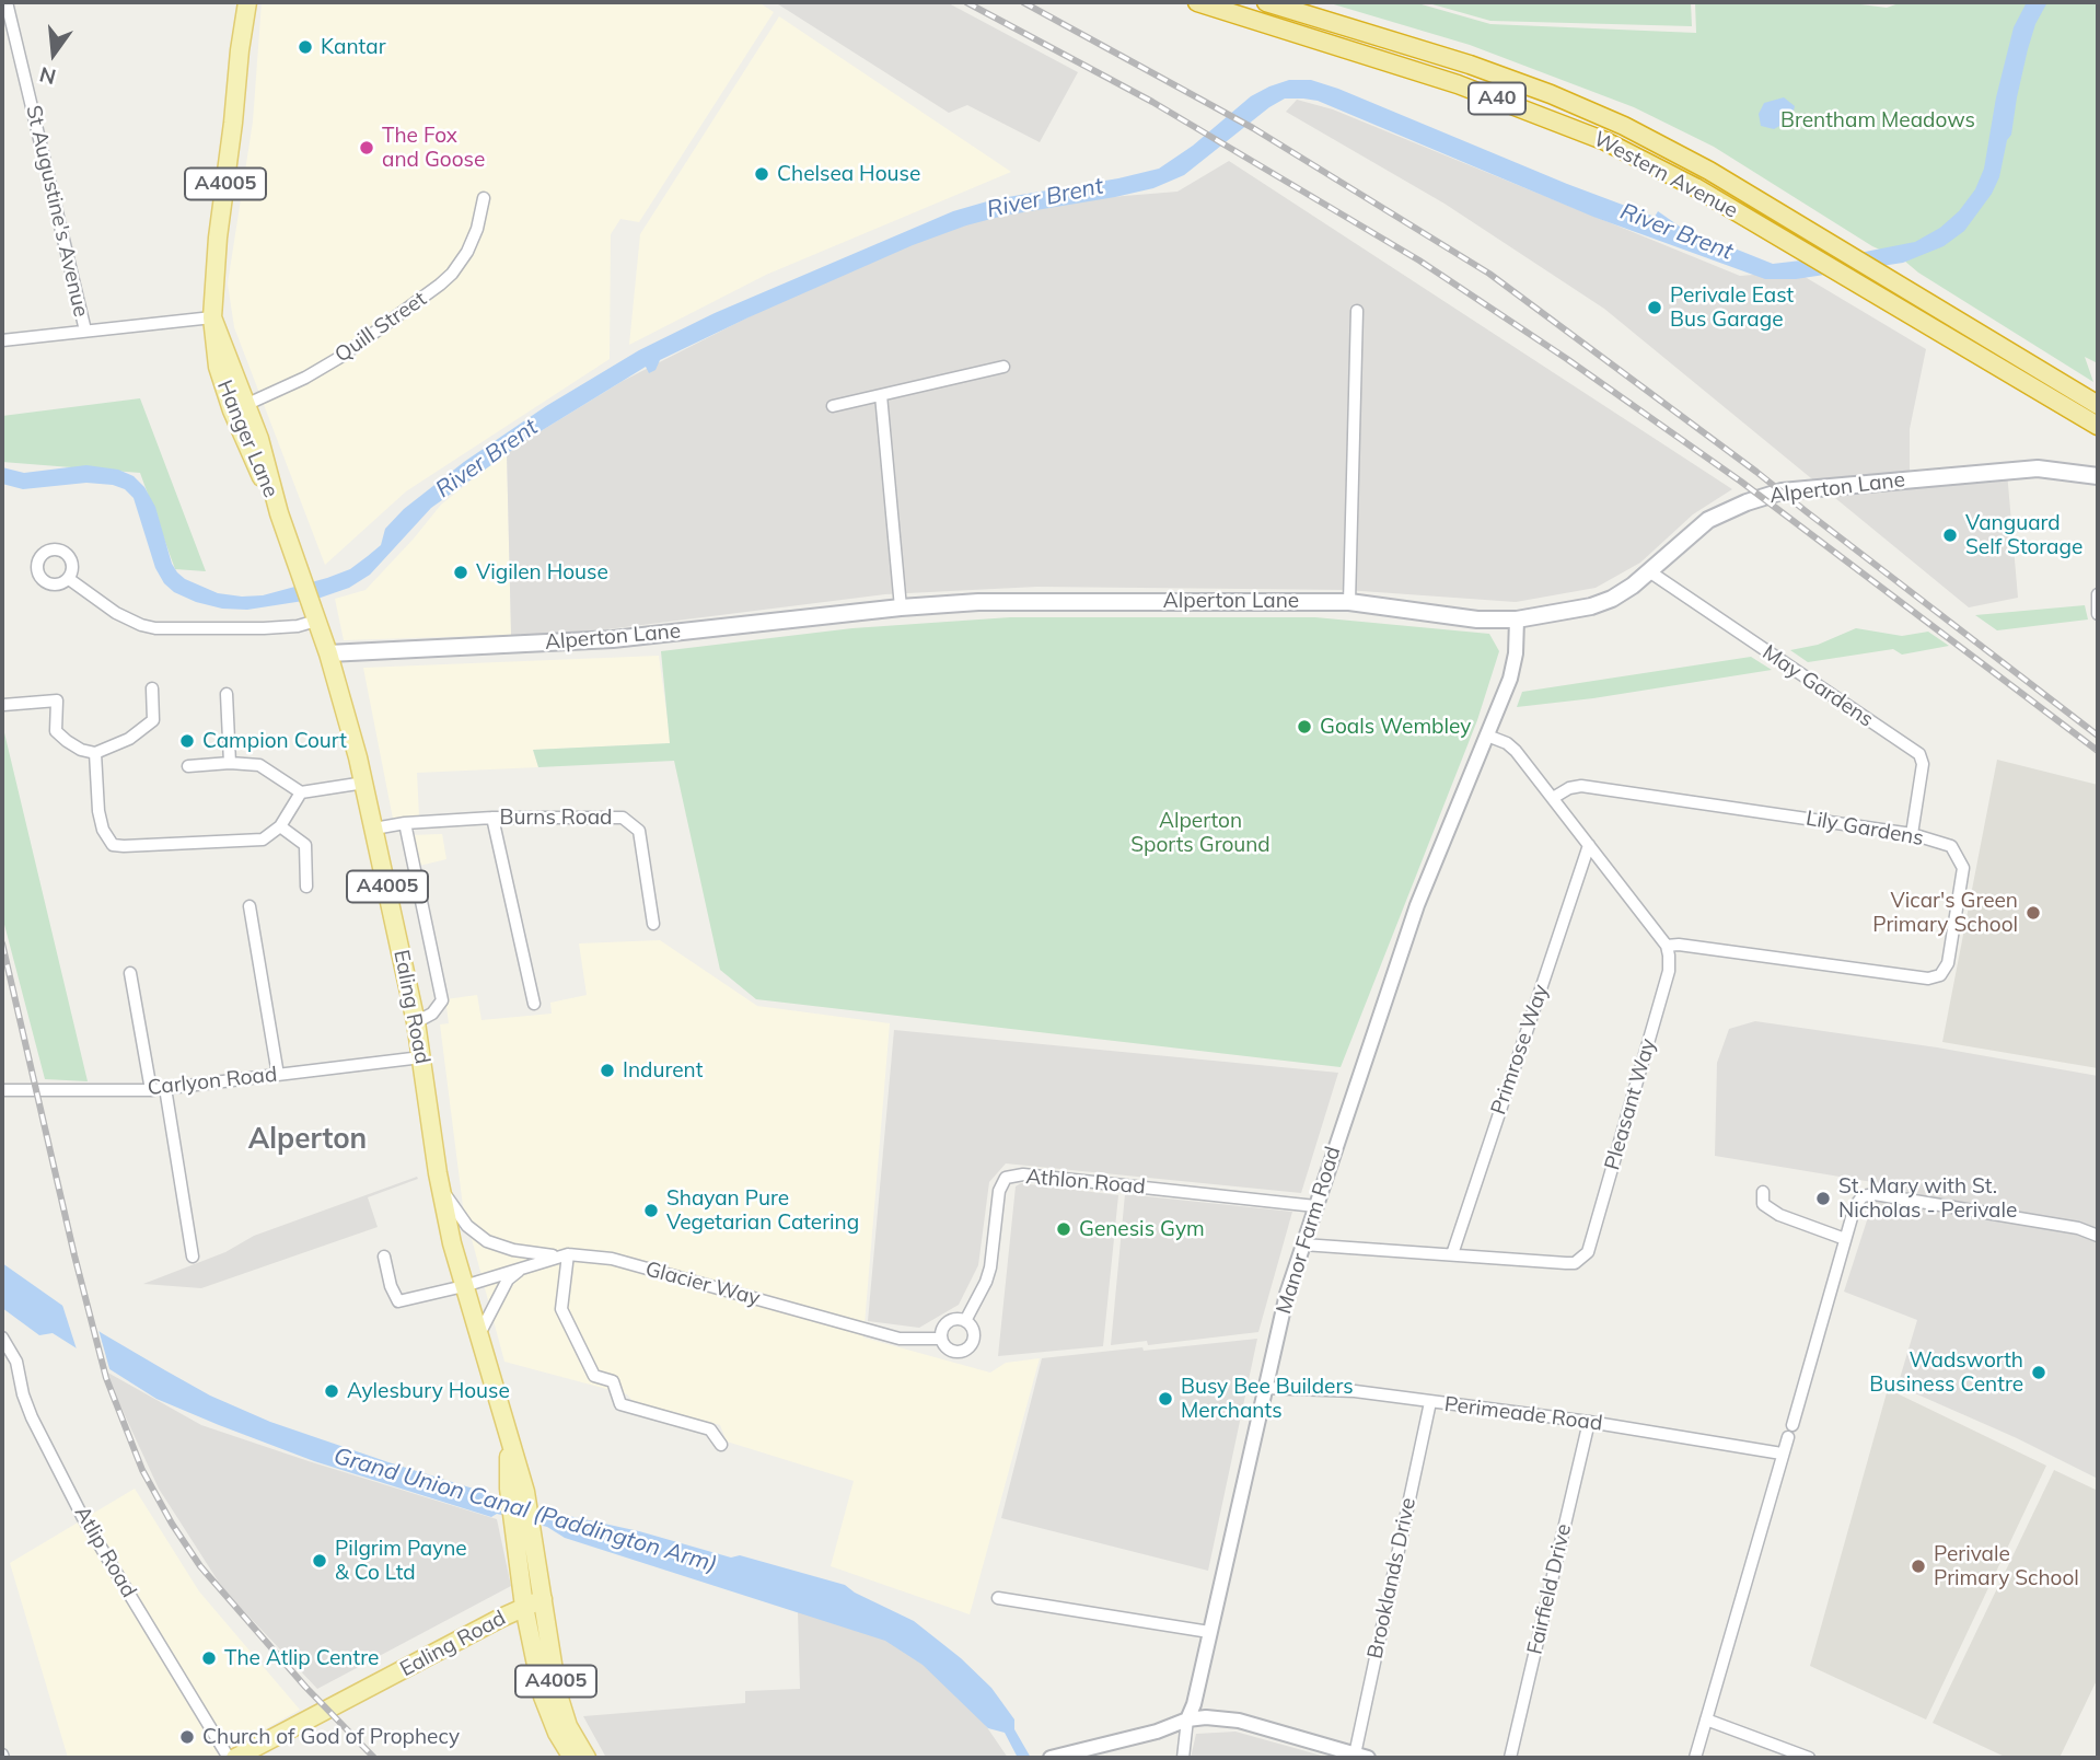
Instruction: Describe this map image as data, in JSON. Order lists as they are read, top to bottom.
{
  "streets": {
    "highway": ["A40", "Western Avenue"],
    "main road": [
      "A4005",
      "Hanger Lane",
      "Alperton Lane",
      "Ealing Road"
    ],
    "street": [
      "St Augustine's Avenue",
      "Quill Street",
      "May Gardens",
      "Burns Road",
      "Lily Gardens",
      "Primrose Way",
      "Carlyon Road",
      "Pleasant Way",
      "Athlon Road",
      "Manor Farm Road",
      "Glacier Way",
      "Perimeade Road",
      "Atlip Road",
      "Brooklands Drive",
      "Fairfield Drive"
    ]
  },
  "crossings": [
    ["A4005", "Ealing Road"],
    ["Quill Street", "Hanger Lane"],
    ["Hanger Lane", "Ealing Road"],
    ["Alperton Lane", "May Gardens"],
    ["Alperton Lane", "Ealing Road"],
    ["Alperton Lane", "Manor Farm Road"],
    ["May Gardens", "Lily Gardens"],
    ["Burns Road", "Ealing Road"],
    ["Lily Gardens", "Pleasant Way"],
    ["Ealing Road", "Carlyon Road"],
    ["Ealing Road", "Glacier Way"],
    ["Primrose Way", "Pleasant Way"],
    ["Pleasant Way", "Manor Farm Road"],
    ["Athlon Road", "Manor Farm Road"],
    ["Athlon Road", "Glacier Way"],
    ["Manor Farm Road", "Perimeade Road"],
    ["Perimeade Road", "Brooklands Drive"],
    ["Perimeade Road", "Fairfield Drive"]
  ],
  "districts": ["Alperton"],
  "water": ["River Brent", "Grand Union Canal (Paddington Arm)"],
  "parks": ["Brentham Meadows", "Alperton Sports Ground"],
  "places": [
    "Kantar",
    "The Fox and Goose",
    "Chelsea House",
    "Perivale East Bus Garage",
    "Vanguard Self Storage",
    "Vigilen House",
    "Goals Wembley",
    "Campion Court",
    "Vicar's Green Primary School",
    "Indurent",
    "St. Mary with St. Nicholas - Perivale",
    "Shayan Pure Vegetarian Catering",
    "Genesis Gym",
    "Wadsworth Business Centre",
    "Aylesbury House",
    "Busy Bee Builders Merchants",
    "Pilgrim Payne & Co Ltd",
    "Perivale Primary School",
    "The Atlip Centre",
    "Church of God of Prophecy"
  ],
  "north": "bottom"
}
